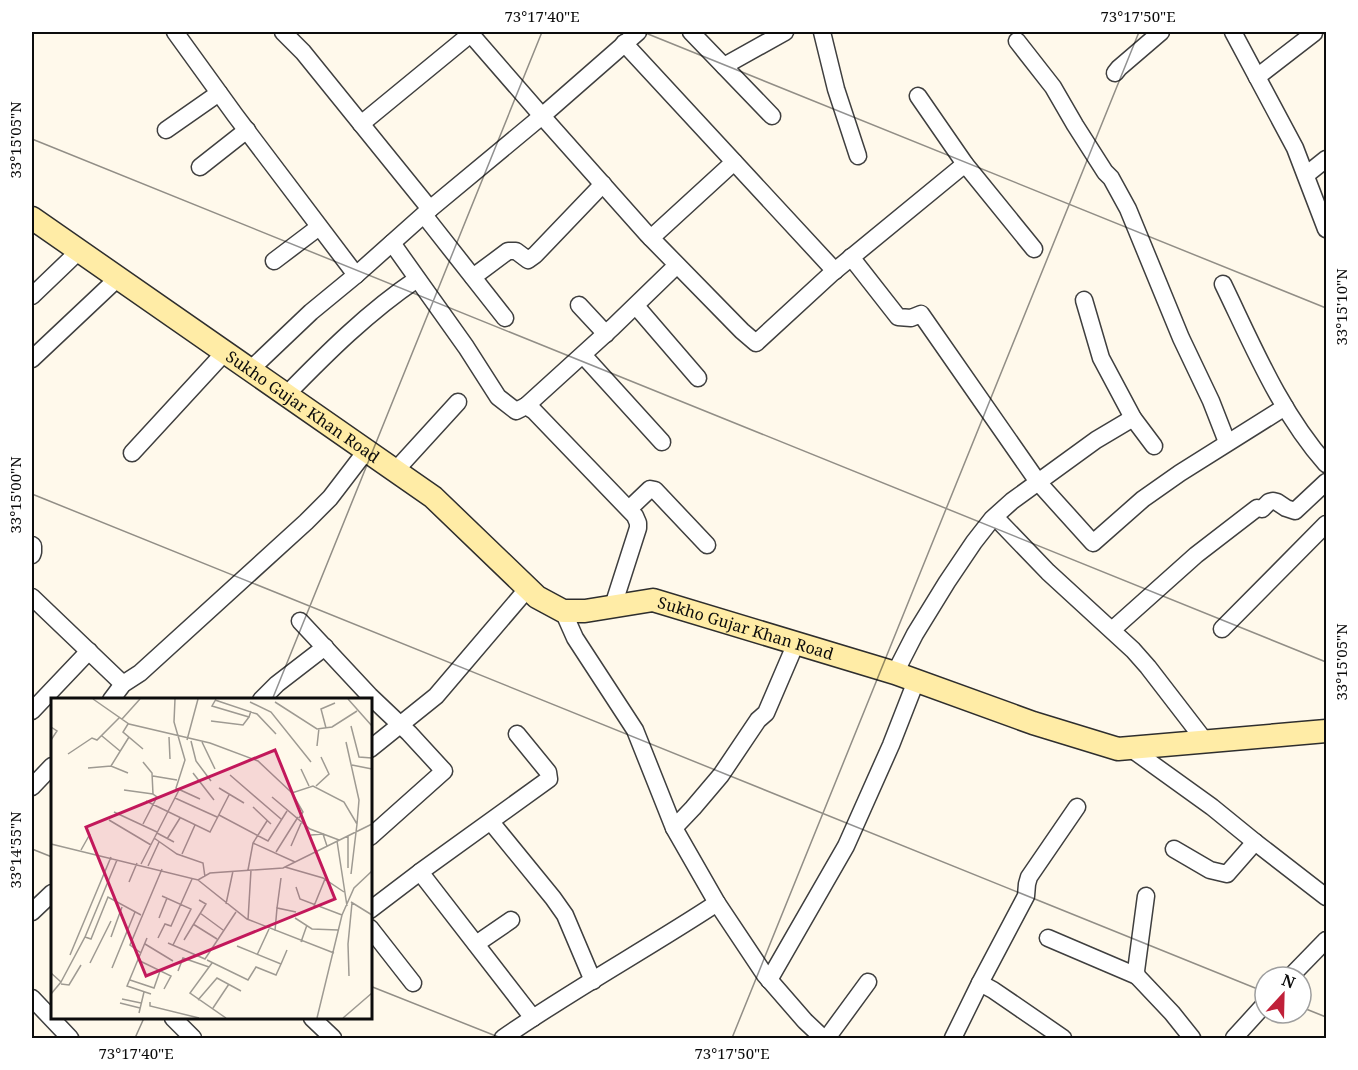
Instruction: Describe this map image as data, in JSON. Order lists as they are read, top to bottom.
{
  "streets": {
    "main road": ["Sukho Gujar Khan Road"]
  },
  "north": "top",
  "coordinates": [
    "73°17'40\"E",
    "73°17'50\"E",
    "33°15'05\"N",
    "33°15'10\"N",
    "33°15'00\"N",
    "33°14'55\"N"
  ]
}
